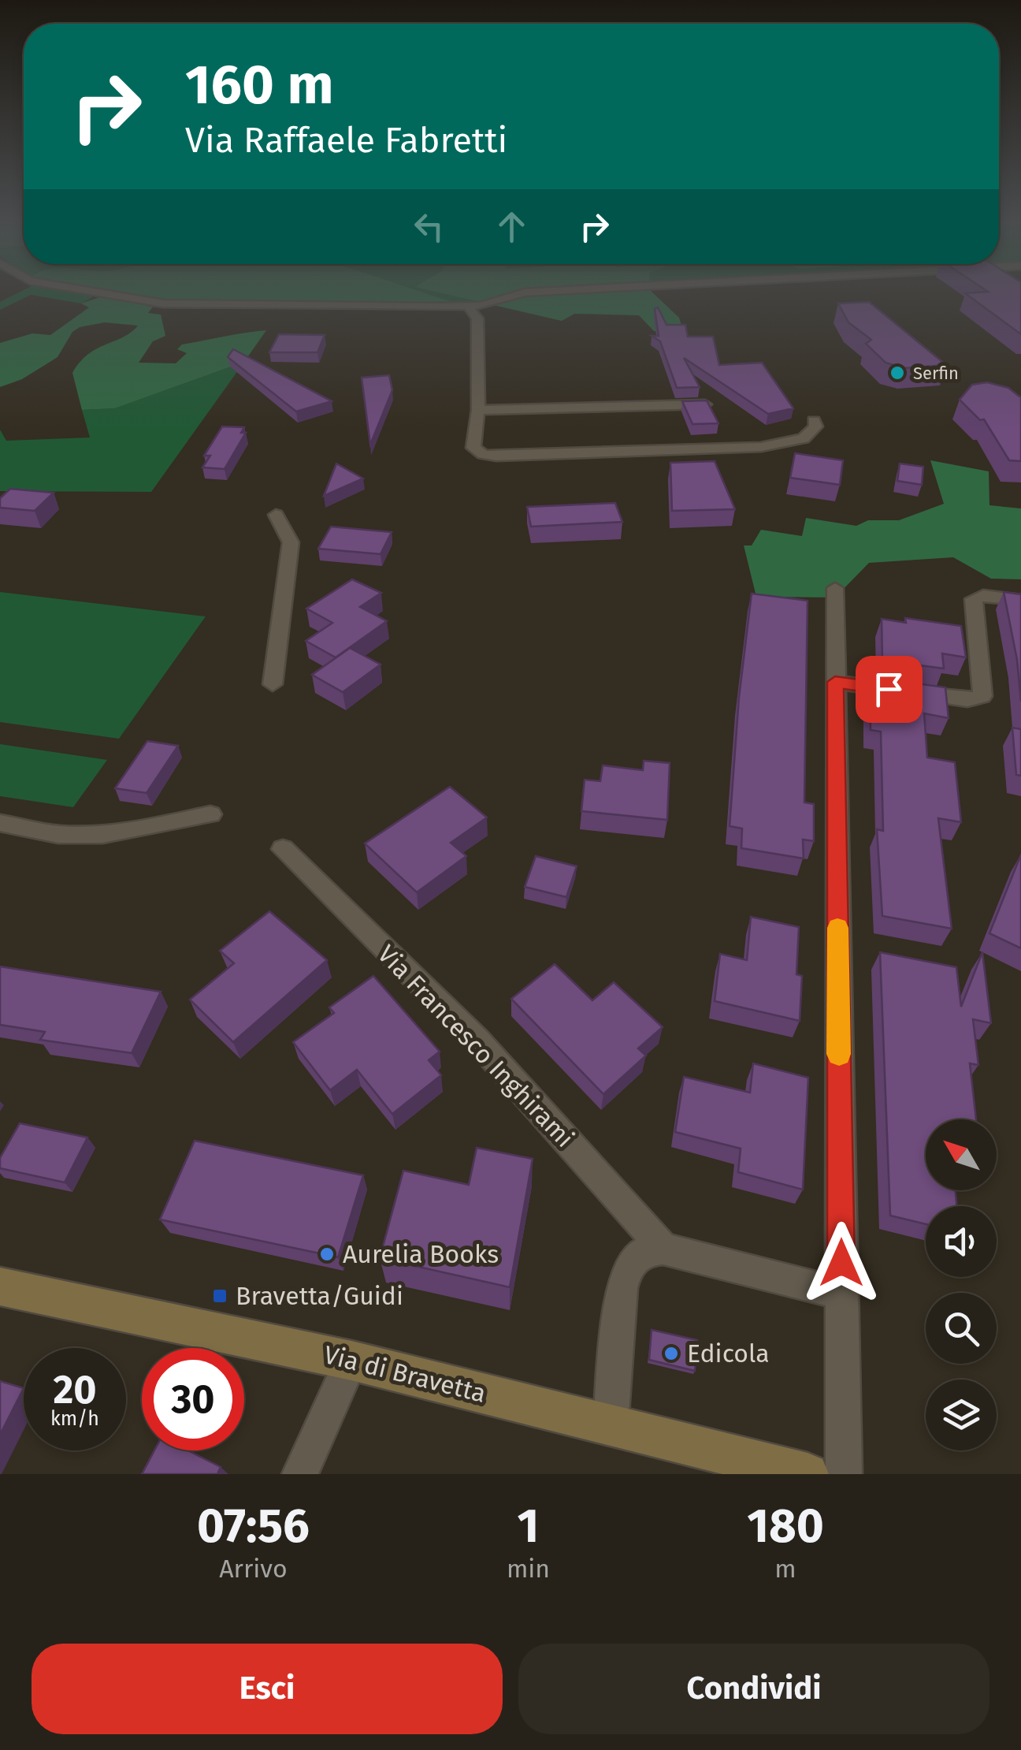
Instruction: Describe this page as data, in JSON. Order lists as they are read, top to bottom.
{
  "streets": {
    "main road": ["Via di Bravetta"],
    "street": ["Via Francesco Inghirami"]
  },
  "places": {
    "other": ["Serfin", "Aurelia Books", "Edicola"],
    "transit": ["Bravetta/Guidi"]
  },
  "north": "top left",
  "page": {
    "turn": ["160 m", "Via Raffaele Fabretti"],
    "speed": "20 km/h",
    "limit": "30",
    "eta": [
      "07:56",
      "Arrivo",
      "1",
      "min",
      "180",
      "m"
    ],
    "buttons": ["Esci", "Condividi"]
  }
}
